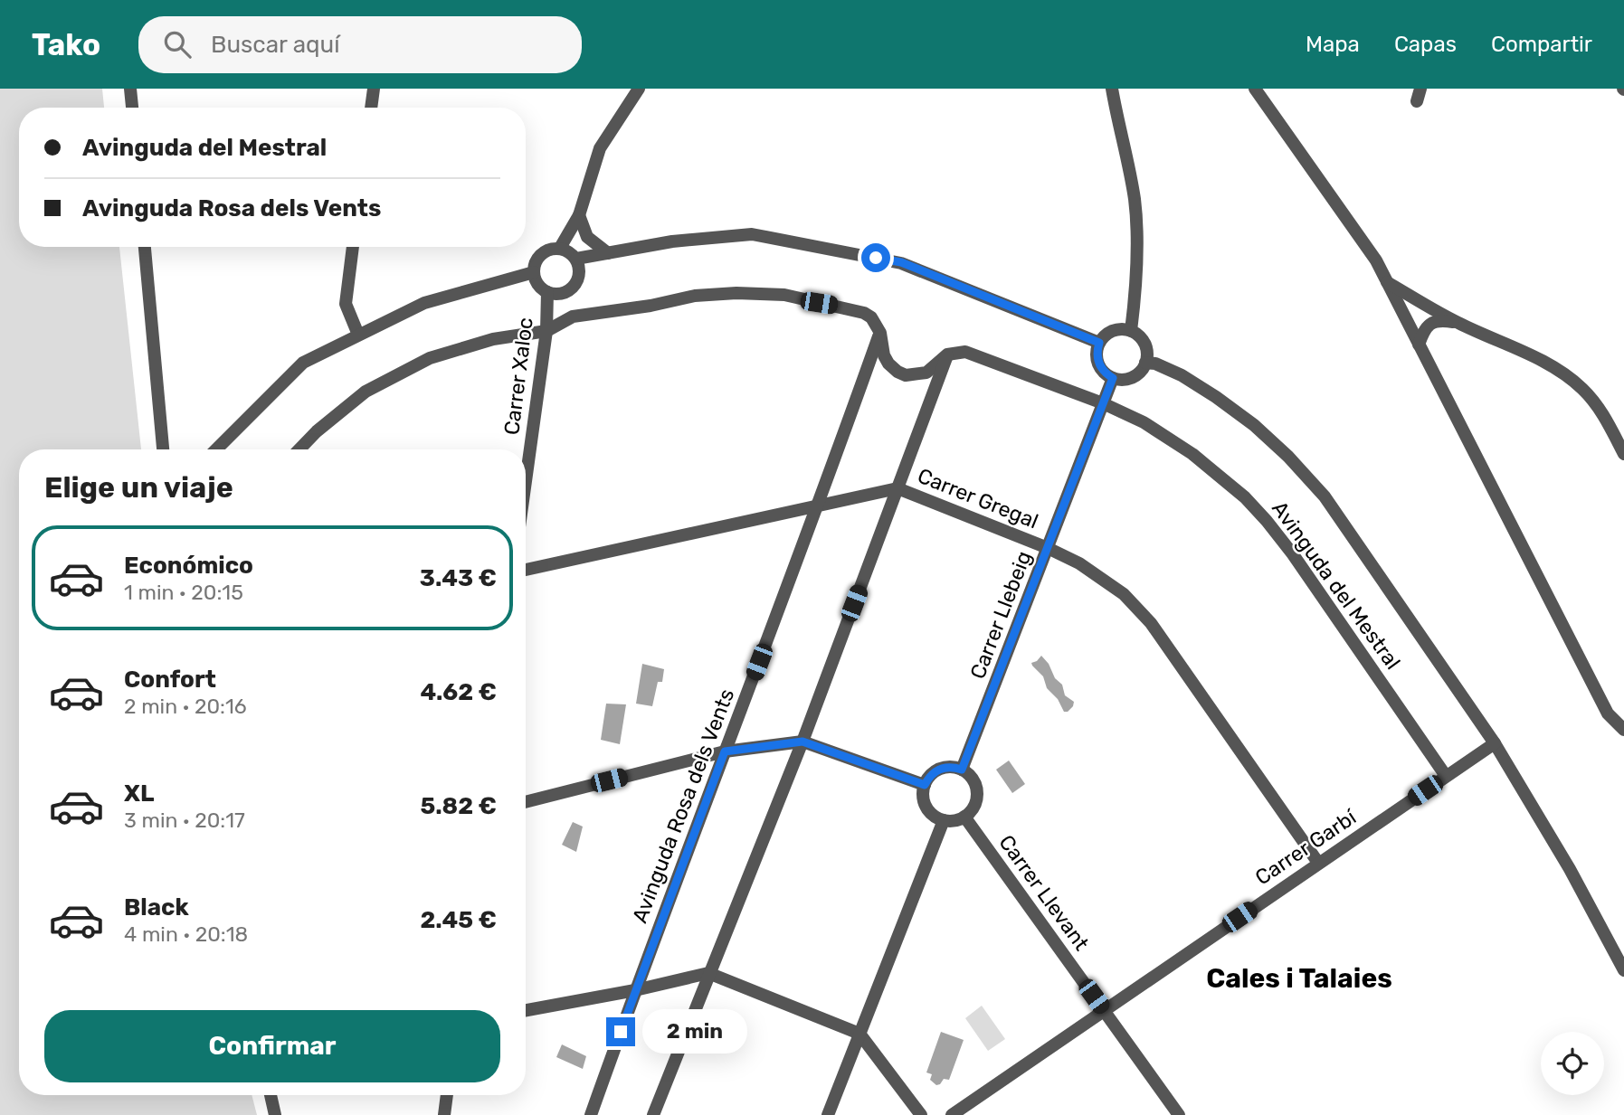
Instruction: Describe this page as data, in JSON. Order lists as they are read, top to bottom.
{
  "streets": {
    "street": [
      "Carrer Xaloc",
      "Carrer Gregal",
      "Avinguda del Mestral",
      "Carrer Llebeig",
      "Avinguda Rosa dels Vents",
      "Carrer Garbí",
      "Carrer Llevant"
    ]
  },
  "crossings": [
    ["Carrer Gregal", "Carrer Llebeig"],
    ["Carrer Gregal", "Avinguda Rosa dels Vents"],
    ["Carrer Gregal", "Carrer Garbí"],
    ["Avinguda del Mestral", "Carrer Llebeig"],
    ["Avinguda del Mestral", "Carrer Garbí"],
    ["Carrer Llebeig", "Carrer Llevant"],
    ["Carrer Garbí", "Carrer Llevant"]
  ],
  "districts": ["Cales i Talaies"],
  "page": {
    "header": "Tako",
    "search": "Buscar aquí",
    "nav": ["Mapa", "Capas", "Compartir"],
    "banner": ["Avinguda del Mestral", "Avinguda Rosa dels Vents"],
    "heading": "Elige un viaje",
    "list": [
      {
        "name": "Económico",
        "note": "1 min · 20:15",
        "value": "3.43 €"
      },
      {
        "name": "Confort",
        "note": "2 min · 20:16",
        "value": "4.62 €"
      },
      {
        "name": "XL",
        "note": "3 min · 20:17",
        "value": "5.82 €"
      },
      {
        "name": "Black",
        "note": "4 min · 20:18",
        "value": "2.45 €"
      }
    ],
    "buttons": "Confirmar",
    "bubble": "2 min"
  }
}
